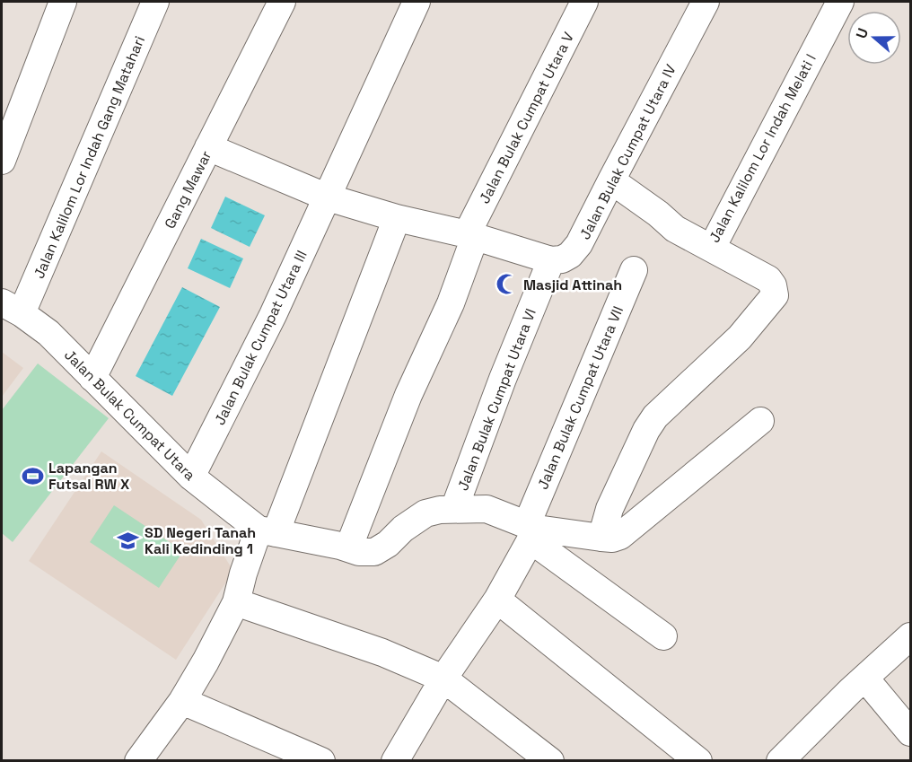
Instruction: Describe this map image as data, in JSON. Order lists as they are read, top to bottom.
{
  "streets": {
    "street": [
      "Jalan Bulak Cumpat Utara V",
      "Jalan Kalilom Lor Indah Melati I",
      "Jalan Bulak Cumpat Utara IV",
      "Jalan Kalilom Lor Indah Gang Matahari",
      "Gang Mawar",
      "Jalan Bulak Cumpat Utara III",
      "Jalan Bulak Cumpat Utara VII",
      "Jalan Bulak Cumpat Utara VI",
      "Jalan Bulak Cumpat Utara"
    ]
  },
  "crossings": [
    ["Jalan Kalilom Lor Indah Melati I", "Jalan Bulak Cumpat Utara IV"],
    ["Jalan Bulak Cumpat Utara IV", "Jalan Bulak Cumpat Utara VI"],
    ["Jalan Kalilom Lor Indah Gang Matahari", "Jalan Bulak Cumpat Utara"],
    ["Gang Mawar", "Jalan Bulak Cumpat Utara"],
    ["Jalan Bulak Cumpat Utara III", "Jalan Bulak Cumpat Utara"]
  ],
  "places": {
    "mosque": ["Masjid Attinah"],
    "sports": ["Lapangan Futsal RW X"],
    "school or university": ["SD Negeri Tanah Kali Kedinding 1"]
  },
  "north": "left"
}
